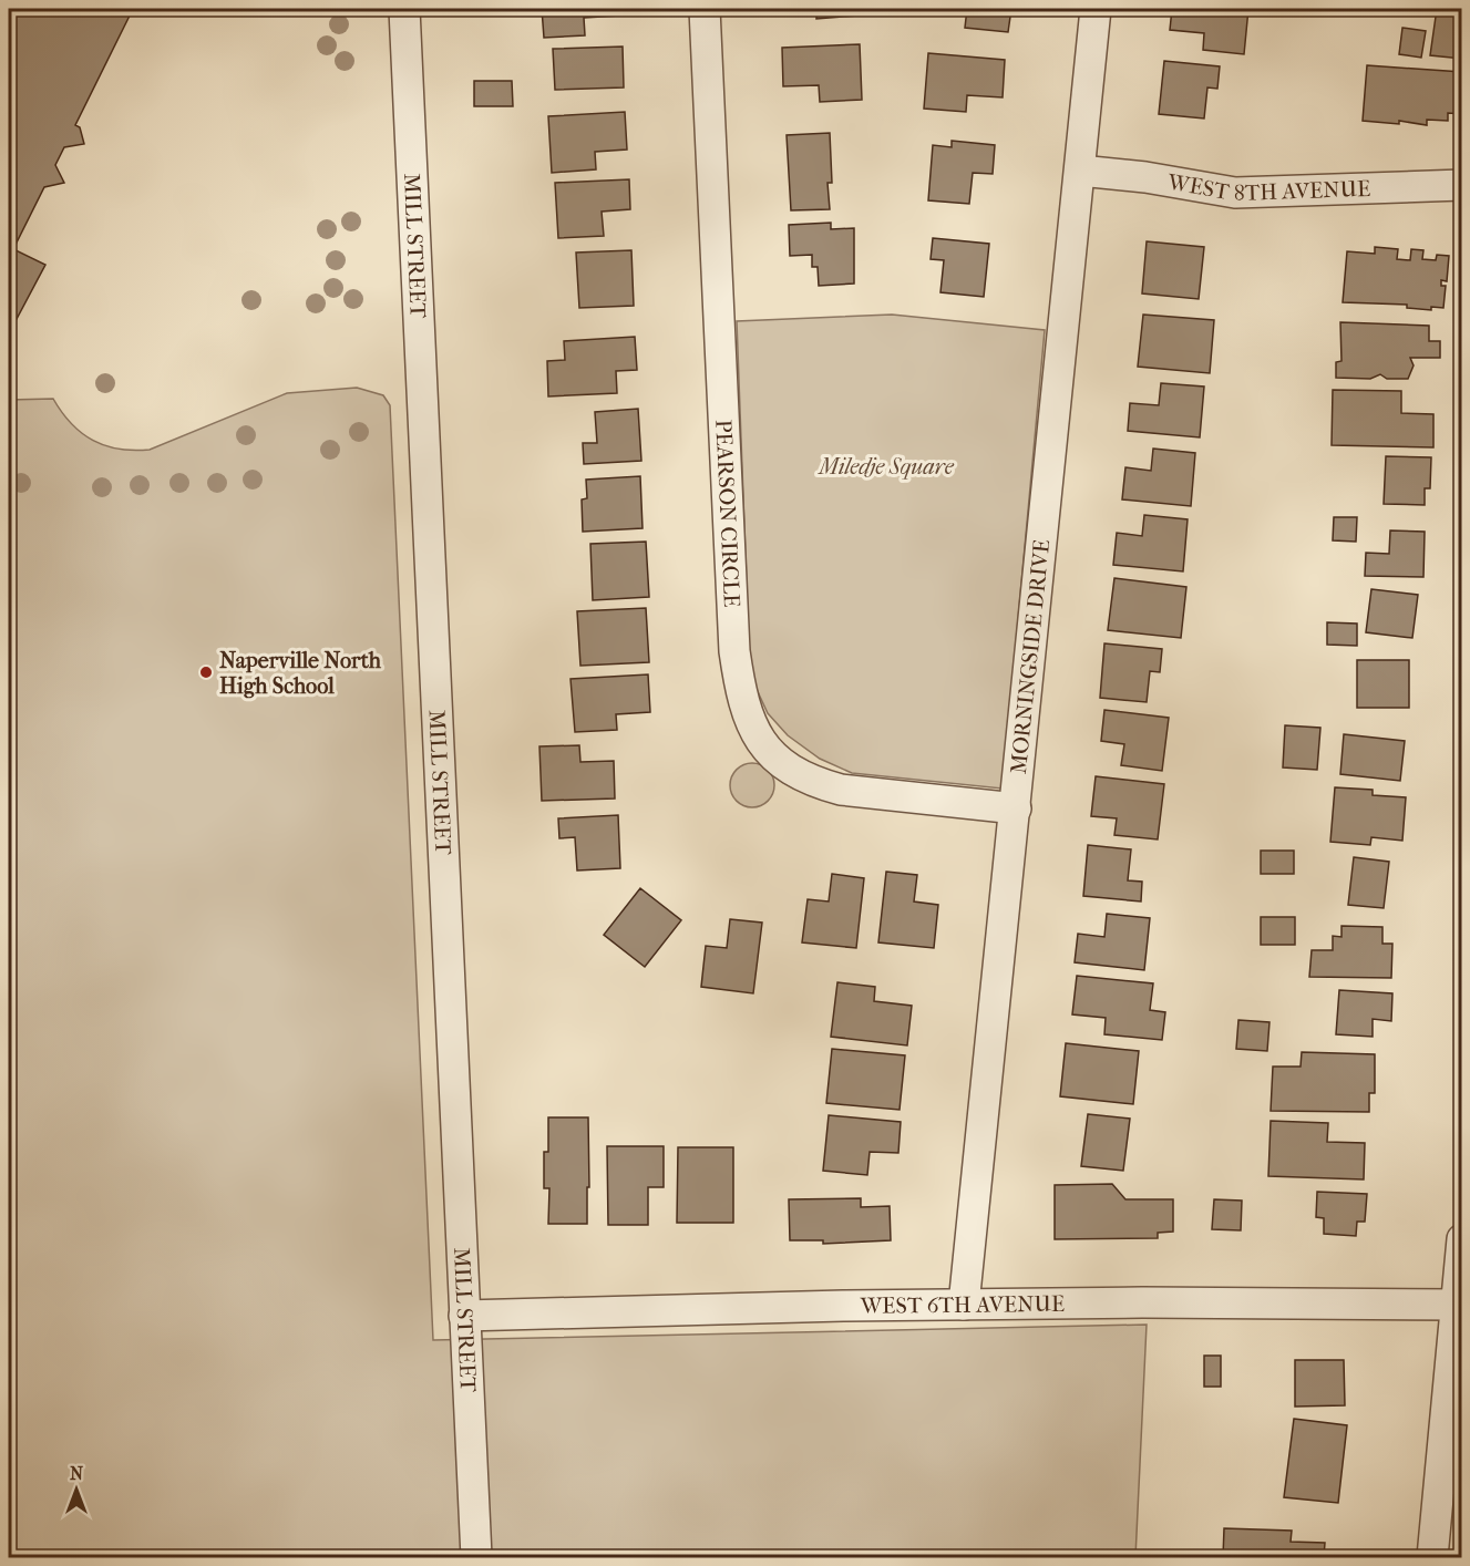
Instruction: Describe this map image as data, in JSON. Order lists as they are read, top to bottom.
{
  "streets": {
    "street": [
      "WEST 8TH AVENUE",
      "MILL STREET",
      "PEARSON CIRCLE",
      "MORNINGSIDE DRIVE",
      "WEST 6TH AVENUE"
    ]
  },
  "crossings": [
    ["WEST 8TH AVENUE", "MORNINGSIDE DRIVE"],
    ["MILL STREET", "WEST 6TH AVENUE"],
    ["PEARSON CIRCLE", "MORNINGSIDE DRIVE"],
    ["MORNINGSIDE DRIVE", "WEST 6TH AVENUE"]
  ],
  "parks": ["Miledje Square"],
  "places": ["Naperville North High School"],
  "north": "top"
}
